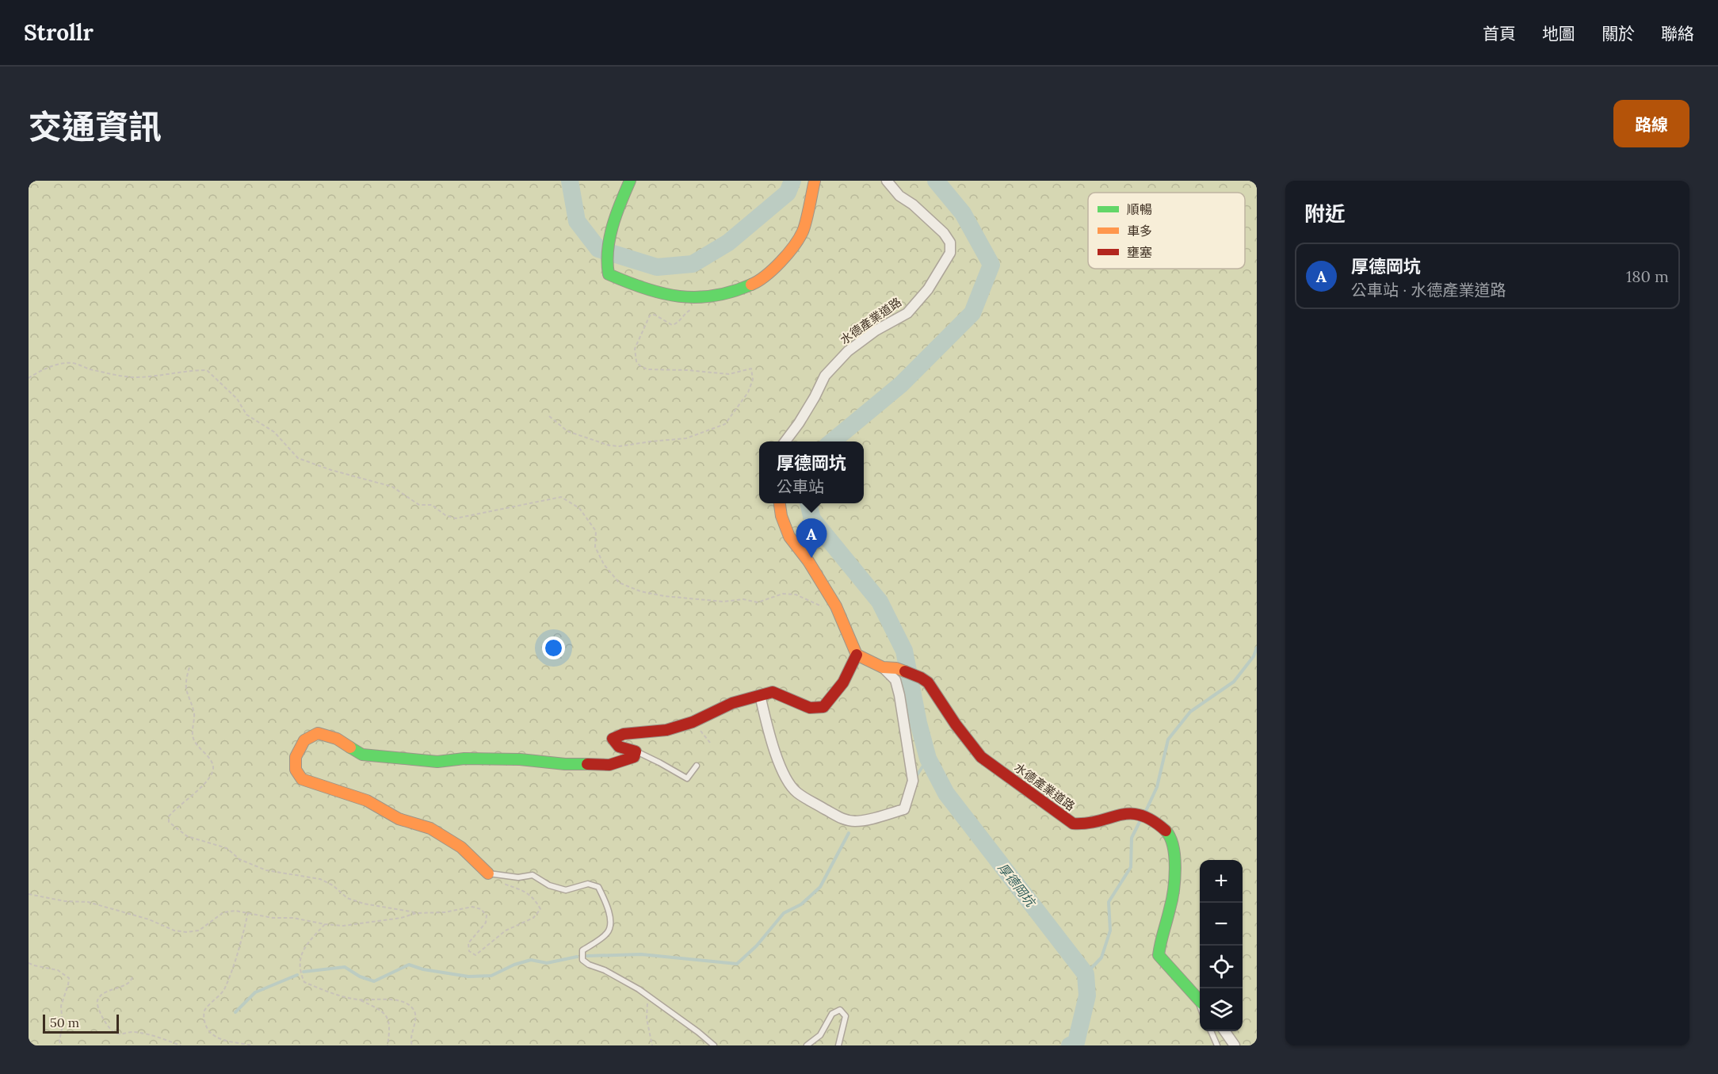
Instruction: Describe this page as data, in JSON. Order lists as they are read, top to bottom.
{
  "streets": {
    "street": ["水德產業道路"]
  },
  "water": ["厚德岡坑"],
  "legend": ["順暢", "車多", "壅塞"],
  "scale_bar": "50 m",
  "page": {
    "header": "Strollr",
    "nav": [
      "首頁",
      "地圖",
      "關於",
      "聯絡"
    ],
    "title": "交通資訊",
    "buttons": "路線",
    "heading": "附近",
    "list": [
      {
        "mark": "A",
        "name": "厚德岡坑",
        "note": "公車站 · 水德產業道路",
        "value": "180 m"
      }
    ],
    "popup": ["厚德岡坑", "公車站"],
    "pins": "A",
    "map_buttons": ["+", "−"],
    "scale": "50 m"
  }
}
